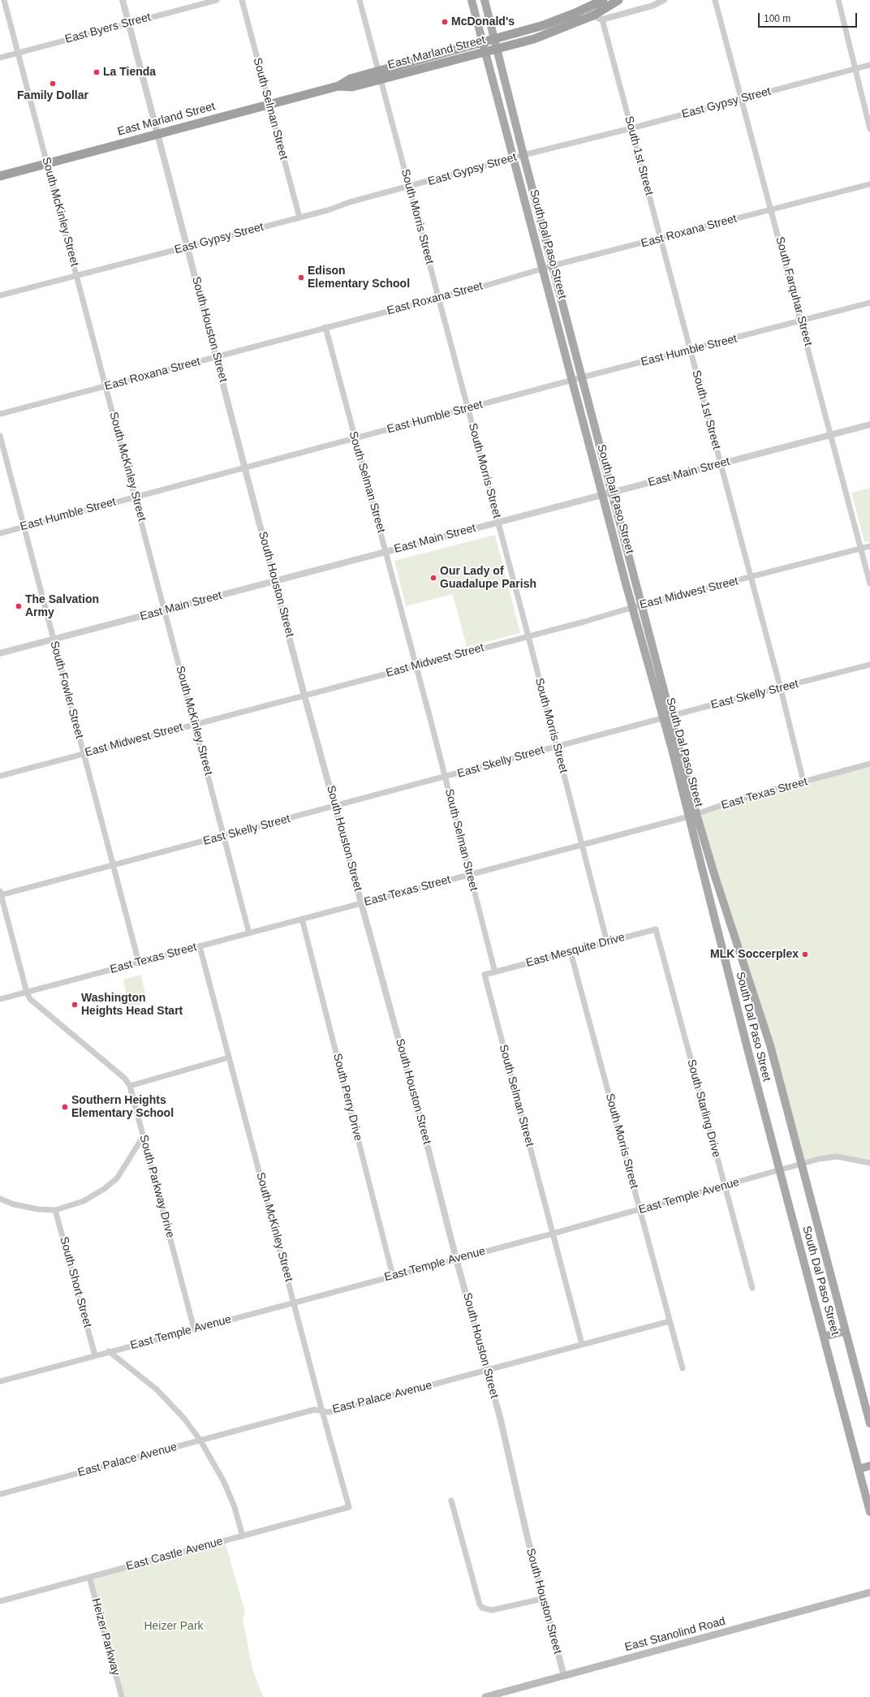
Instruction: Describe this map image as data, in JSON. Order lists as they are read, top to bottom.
{
  "streets": {
    "highway": ["East Marland Street"],
    "main road": ["South Dal Paso Street", "East Stanolind Road"],
    "street": [
      "East Byers Street",
      "East Gypsy Street",
      "South Selman Street",
      "South 1st Street",
      "South McKinley Street",
      "South Morris Street",
      "East Roxana Street",
      "South Farquhar Street",
      "South Houston Street",
      "East Humble Street",
      "East Main Street",
      "East Midwest Street",
      "South Fowler Street",
      "East Skelly Street",
      "East Texas Street",
      "East Mesquite Drive",
      "South Perry Drive",
      "South Starling Drive",
      "South Parkway Drive",
      "East Temple Avenue",
      "South Short Street",
      "East Palace Avenue",
      "East Castle Avenue",
      "Heizer Parkway"
    ]
  },
  "crossings": [
    ["East Byers Street", "South McKinley Street"],
    ["East Byers Street", "South Houston Street"],
    ["East Marland Street", "South Selman Street"],
    ["East Marland Street", "South McKinley Street"],
    ["East Marland Street", "South Morris Street"],
    ["East Marland Street", "South Dal Paso Street"],
    ["East Marland Street", "South Houston Street"],
    ["East Gypsy Street", "South Selman Street"],
    ["East Gypsy Street", "South 1st Street"],
    ["East Gypsy Street", "South McKinley Street"],
    ["East Gypsy Street", "South Morris Street"],
    ["East Gypsy Street", "South Dal Paso Street"],
    ["East Gypsy Street", "South Farquhar Street"],
    ["East Gypsy Street", "South Houston Street"],
    ["South Selman Street", "East Roxana Street"],
    ["South Selman Street", "East Humble Street"],
    ["South Selman Street", "East Main Street"],
    ["South Selman Street", "East Midwest Street"],
    ["South Selman Street", "East Skelly Street"],
    ["South Selman Street", "East Texas Street"],
    ["South Selman Street", "East Mesquite Drive"],
    ["South Selman Street", "East Temple Avenue"],
    ["South Selman Street", "East Palace Avenue"],
    ["South 1st Street", "East Roxana Street"],
    ["South 1st Street", "East Humble Street"],
    ["South 1st Street", "East Main Street"],
    ["South 1st Street", "East Midwest Street"],
    ["South 1st Street", "East Skelly Street"],
    ["South 1st Street", "East Texas Street"],
    ["South McKinley Street", "East Roxana Street"],
    ["South McKinley Street", "East Humble Street"],
    ["South McKinley Street", "East Main Street"],
    ["South McKinley Street", "East Midwest Street"],
    ["South McKinley Street", "East Skelly Street"],
    ["South McKinley Street", "East Texas Street"],
    ["South McKinley Street", "East Temple Avenue"],
    ["South McKinley Street", "East Palace Avenue"],
    ["South McKinley Street", "East Castle Avenue"],
    ["South Morris Street", "East Roxana Street"],
    ["South Morris Street", "East Humble Street"],
    ["South Morris Street", "East Main Street"],
    ["South Morris Street", "East Midwest Street"],
    ["South Morris Street", "East Skelly Street"],
    ["South Morris Street", "East Texas Street"],
    ["South Morris Street", "East Mesquite Drive"],
    ["South Morris Street", "East Temple Avenue"],
    ["South Morris Street", "East Palace Avenue"],
    ["East Roxana Street", "South Dal Paso Street"],
    ["East Roxana Street", "South Farquhar Street"],
    ["East Roxana Street", "South Houston Street"],
    ["South Dal Paso Street", "East Humble Street"],
    ["South Dal Paso Street", "East Main Street"],
    ["South Dal Paso Street", "East Midwest Street"],
    ["South Dal Paso Street", "East Skelly Street"],
    ["South Dal Paso Street", "East Texas Street"],
    ["South Dal Paso Street", "East Temple Avenue"],
    ["South Farquhar Street", "East Humble Street"],
    ["South Farquhar Street", "East Main Street"],
    ["South Farquhar Street", "East Midwest Street"],
    ["South Houston Street", "East Humble Street"],
    ["South Houston Street", "East Main Street"],
    ["South Houston Street", "East Midwest Street"],
    ["South Houston Street", "East Skelly Street"],
    ["South Houston Street", "East Texas Street"],
    ["South Houston Street", "East Temple Avenue"],
    ["South Houston Street", "East Palace Avenue"],
    ["South Houston Street", "East Stanolind Road"],
    ["East Humble Street", "South Fowler Street"],
    ["East Main Street", "South Fowler Street"],
    ["East Midwest Street", "South Fowler Street"],
    ["South Fowler Street", "East Skelly Street"],
    ["South Fowler Street", "East Texas Street"],
    ["East Texas Street", "South Perry Drive"],
    ["East Texas Street", "South Parkway Drive"],
    ["East Mesquite Drive", "South Starling Drive"],
    ["South Perry Drive", "East Temple Avenue"],
    ["South Starling Drive", "East Temple Avenue"],
    ["South Parkway Drive", "East Temple Avenue"],
    ["East Temple Avenue", "South Short Street"],
    ["East Castle Avenue", "Heizer Parkway"]
  ],
  "parks": ["Heizer Park"],
  "places": [
    "McDonald's",
    "La Tienda",
    "Family Dollar",
    "Edison Elementary School",
    "Our Lady of Guadalupe Parish",
    "The Salvation Army",
    "MLK Soccerplex",
    "Washington Heights Head Start",
    "Southern Heights Elementary School"
  ],
  "scale_bar": "100 m"
}
